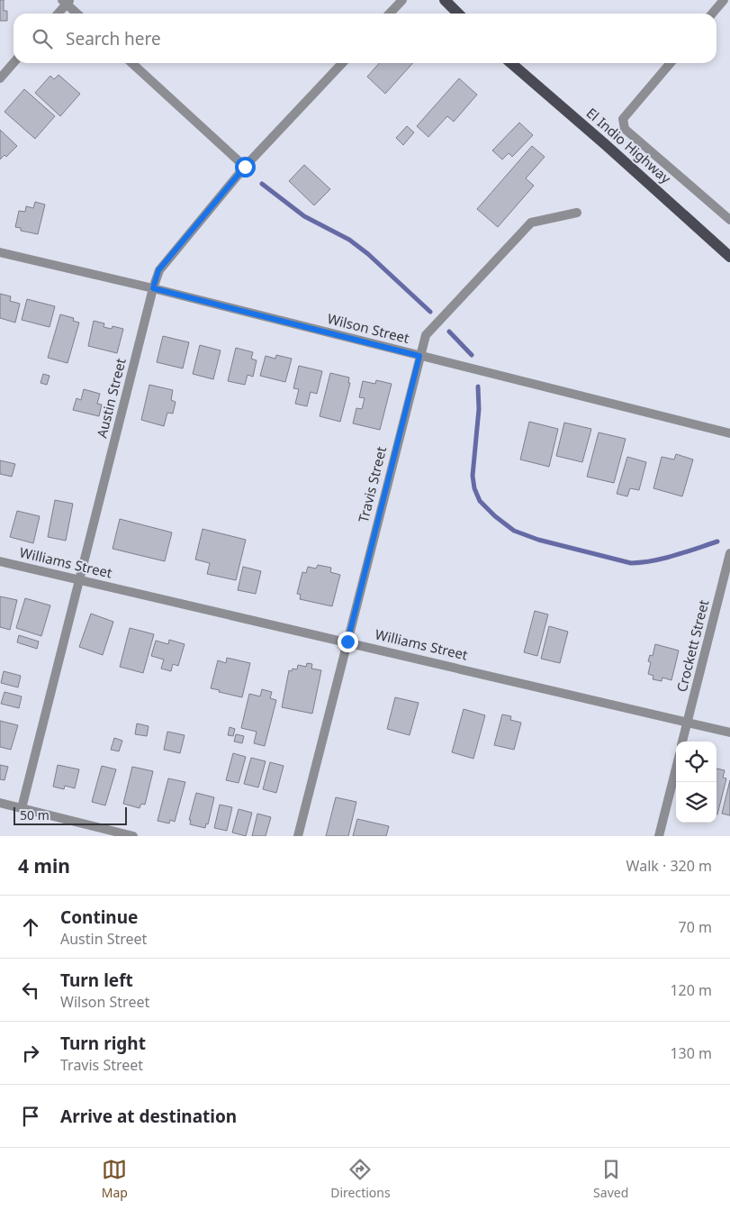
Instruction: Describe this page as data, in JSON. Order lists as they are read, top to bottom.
{
  "streets": {
    "main road": ["El Indio Highway"],
    "street": [
      "Wilson Street",
      "Austin Street",
      "Travis Street",
      "Williams Street",
      "Crockett Street"
    ]
  },
  "crossings": [
    ["Wilson Street", "Austin Street"],
    ["Wilson Street", "Travis Street"],
    ["Austin Street", "Williams Street"],
    ["Travis Street", "Williams Street"],
    ["Williams Street", "Crockett Street"]
  ],
  "scale_bar": "50 m",
  "page": {
    "search": "Search here",
    "scale": "50 m",
    "heading": ["4 min", "Walk · 320 m"],
    "list": [
      ["Continue", "Austin Street", "70 m"],
      ["Turn left", "Wilson Street", "120 m"],
      ["Turn right", "Travis Street", "130 m"],
      "Arrive at destination"
    ],
    "nav": ["Map", "Directions", "Saved"]
  }
}
